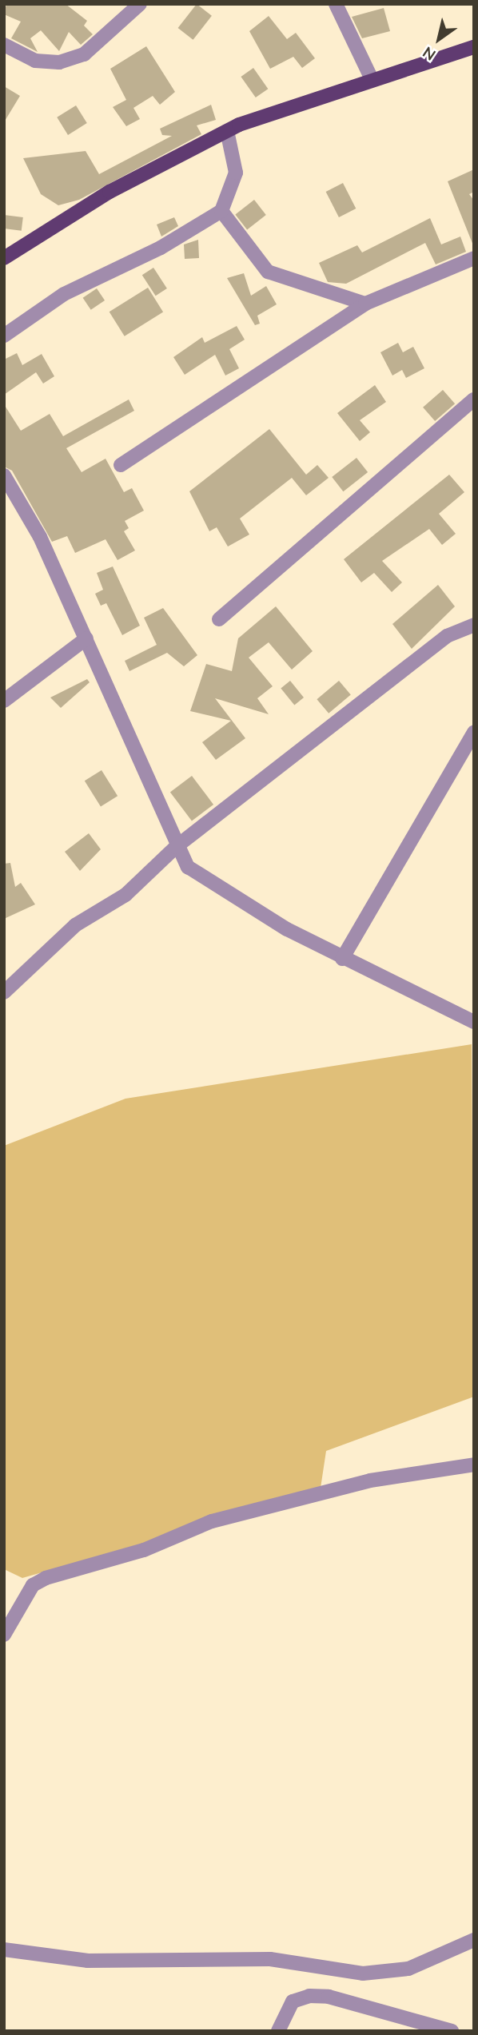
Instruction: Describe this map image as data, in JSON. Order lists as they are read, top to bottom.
{
  "north": "bottom left"
}
